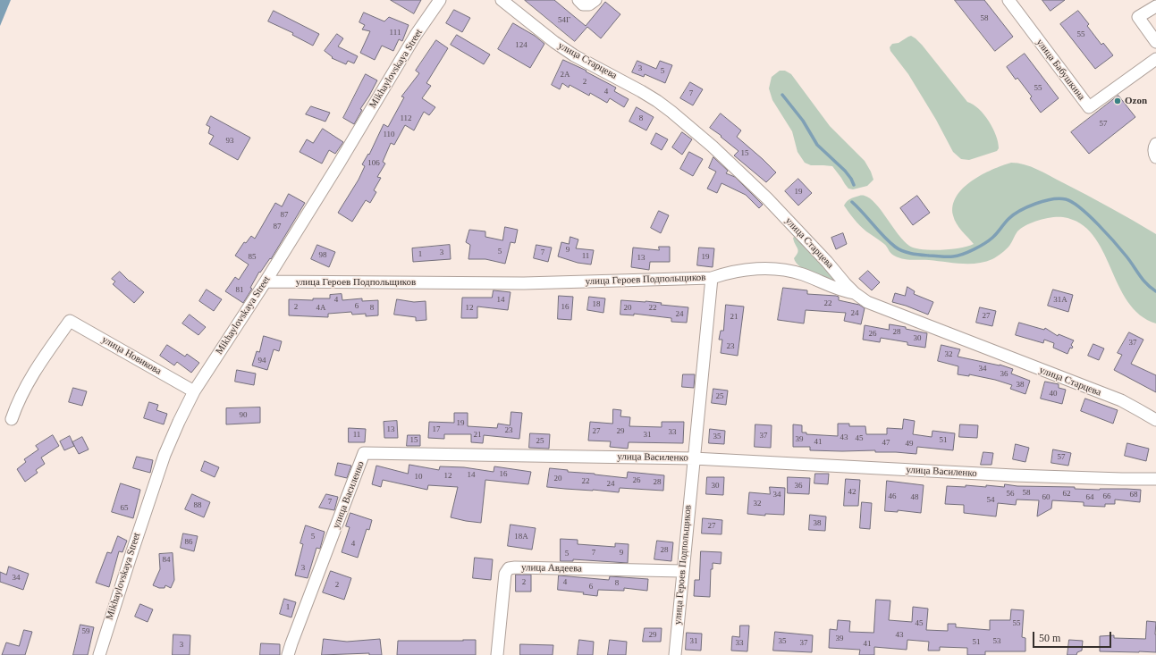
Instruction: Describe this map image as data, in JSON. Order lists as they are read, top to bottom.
{
  "streets": {
    "street": [
      "улица Старцева",
      "Mikhaylovskaya Street",
      "улица Бабушкина",
      "улица Героев Подпольщиков",
      "улица Новикова",
      "улица Василенко",
      "улица Авдеева"
    ]
  },
  "crossings": [
    ["Mikhaylovskaya Street", "улица Героев Подпольщиков"],
    ["Mikhaylovskaya Street", "улица Новикова"],
    ["улица Героев Подпольщиков", "улица Василенко"],
    ["улица Героев Подпольщиков", "улица Авдеева"]
  ],
  "places": ["Ozon"],
  "house_numbers": [
    "58",
    "54Г",
    "111",
    "55",
    "124",
    "3",
    "5",
    "2А",
    "2",
    "55",
    "4",
    "7",
    "112",
    "8",
    "57",
    "110",
    "93",
    "15",
    "106",
    "19",
    "87",
    "87",
    "9",
    "5",
    "3",
    "7",
    "1",
    "98",
    "11",
    "85",
    "19",
    "13",
    "81",
    "4",
    "14",
    "31А",
    "22",
    "18",
    "6",
    "2",
    "16",
    "4А",
    "8",
    "12",
    "20",
    "22",
    "24",
    "24",
    "27",
    "21",
    "28",
    "26",
    "30",
    "37",
    "23",
    "32",
    "94",
    "34",
    "36",
    "38",
    "40",
    "25",
    "90",
    "19",
    "13",
    "17",
    "23",
    "27",
    "29",
    "33",
    "11",
    "21",
    "31",
    "37",
    "35",
    "43",
    "45",
    "39",
    "15",
    "51",
    "25",
    "41",
    "47",
    "49",
    "57",
    "16",
    "14",
    "12",
    "10",
    "20",
    "26",
    "22",
    "28",
    "24",
    "30",
    "36",
    "42",
    "58",
    "56",
    "62",
    "34",
    "68",
    "46",
    "66",
    "48",
    "60",
    "64",
    "54",
    "7",
    "32",
    "88",
    "65",
    "38",
    "27",
    "5",
    "18А",
    "86",
    "4",
    "28",
    "7",
    "9",
    "5",
    "84",
    "3",
    "34",
    "2",
    "4",
    "8",
    "2",
    "6",
    "1",
    "45",
    "55",
    "59",
    "29",
    "43",
    "39",
    "31",
    "35",
    "53",
    "51",
    "33",
    "37",
    "41",
    "3"
  ],
  "scale_bar": "50 m"
}
